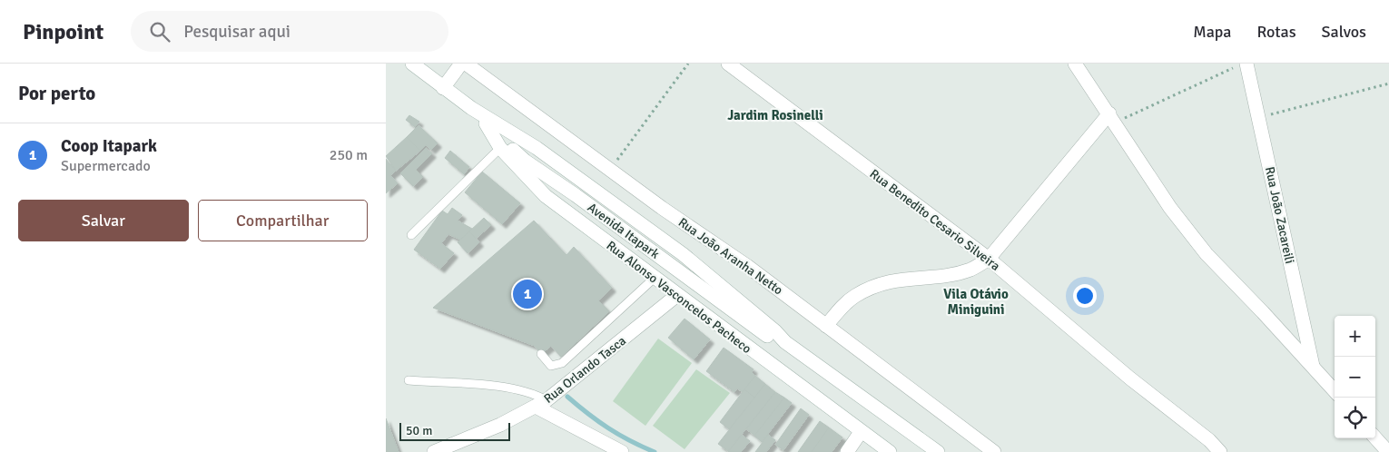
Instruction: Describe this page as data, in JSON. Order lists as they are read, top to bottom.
{
  "streets": {
    "street": [
      "Rua João Zacareili",
      "Rua Benedito Cesario Silveira",
      "Avenida Itapark",
      "Rua João Aranha Netto",
      "Rua Alonso Vasconcelos Pacheco",
      "Rua Orlando Tasca"
    ]
  },
  "crossings": [
    ["Avenida Itapark", "Rua Alonso Vasconcelos Pacheco"],
    ["Rua Alonso Vasconcelos Pacheco", "Rua Orlando Tasca"]
  ],
  "districts": ["Jardim Rosinelli", "Vila Otávio Miniguini"],
  "scale_bar": "50 m",
  "page": {
    "header": "Pinpoint",
    "search": "Pesquisar aqui",
    "nav": ["Mapa", "Rotas", "Salvos"],
    "heading": "Por perto",
    "list": [
      {
        "mark": "1",
        "name": "Coop Itapark",
        "note": "Supermercado",
        "value": "250 m"
      }
    ],
    "buttons": ["Salvar", "Compartilhar"],
    "pins": "1",
    "map_buttons": ["+", "−"],
    "scale": "50 m"
  }
}
